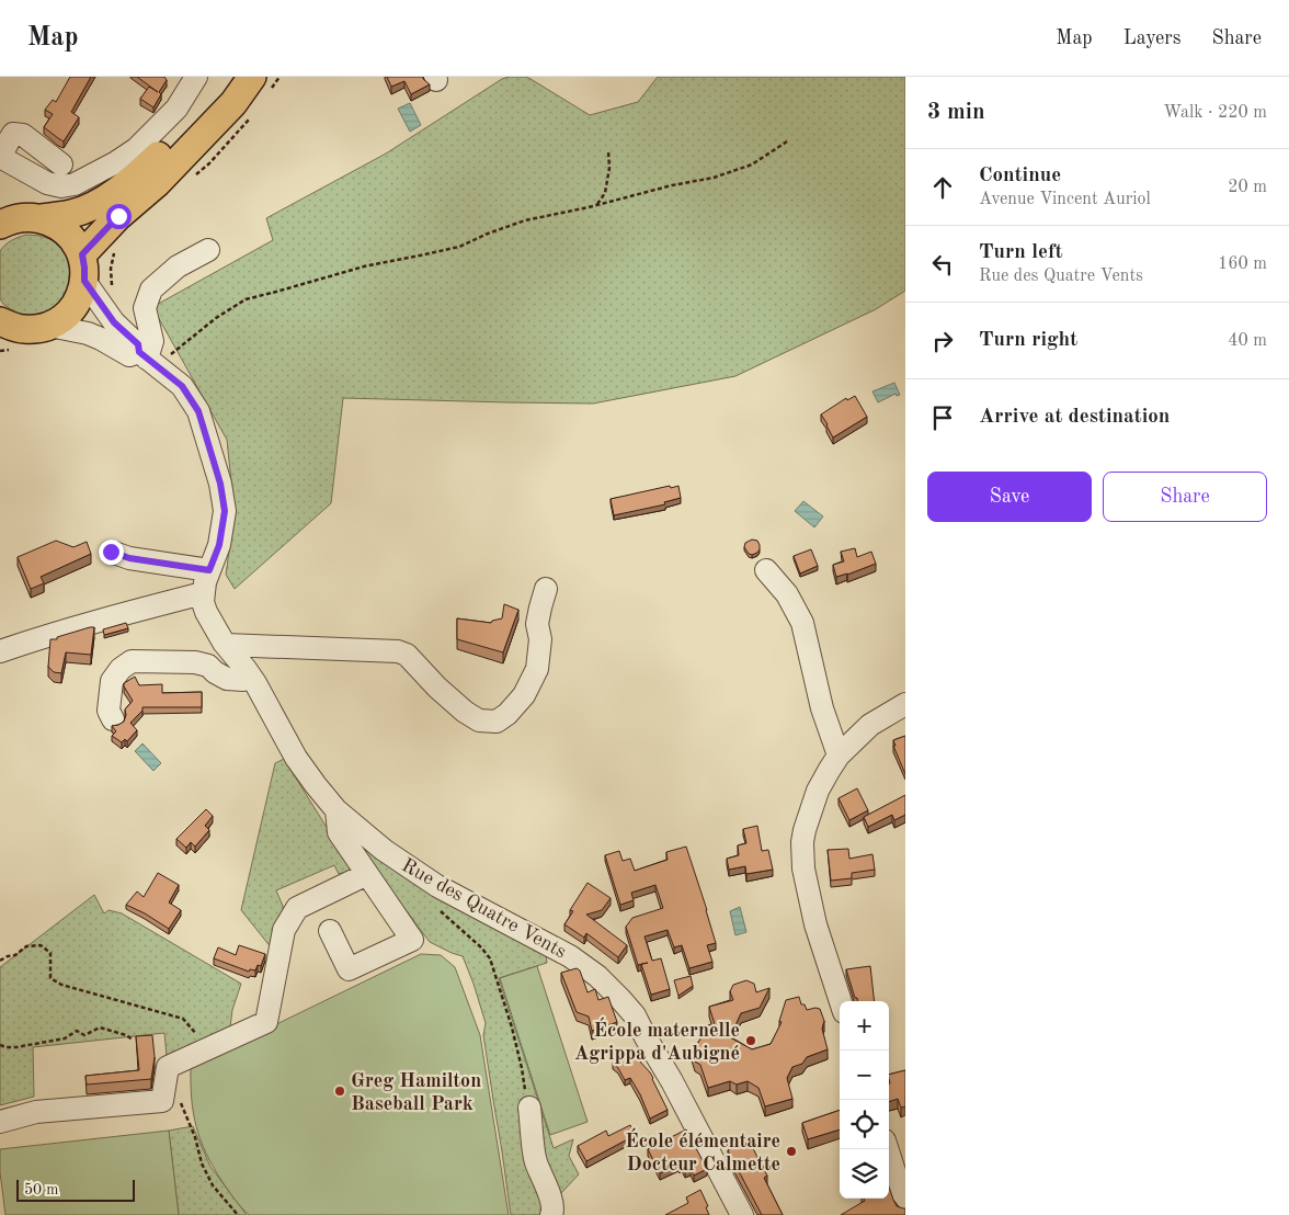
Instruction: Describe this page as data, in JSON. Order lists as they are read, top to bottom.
{
  "streets": {
    "street": ["Rue des Quatre Vents"]
  },
  "places": ["École maternelle Agrippa d'Aubigné", "Greg Hamilton Baseball Park", "École élémentaire Docteur Calmette"],
  "scale_bar": "50 m",
  "page": {
    "header": "Map",
    "nav": ["Map", "Layers", "Share"],
    "heading": ["3 min", "Walk · 220 m"],
    "list": [
      ["Continue", "Avenue Vincent Auriol", "20 m"],
      ["Turn left", "Rue des Quatre Vents", "160 m"],
      ["Turn right", "40 m"],
      "Arrive at destination"
    ],
    "buttons": ["Save", "Share"],
    "map_buttons": ["+", "−"],
    "scale": "50 m"
  }
}
